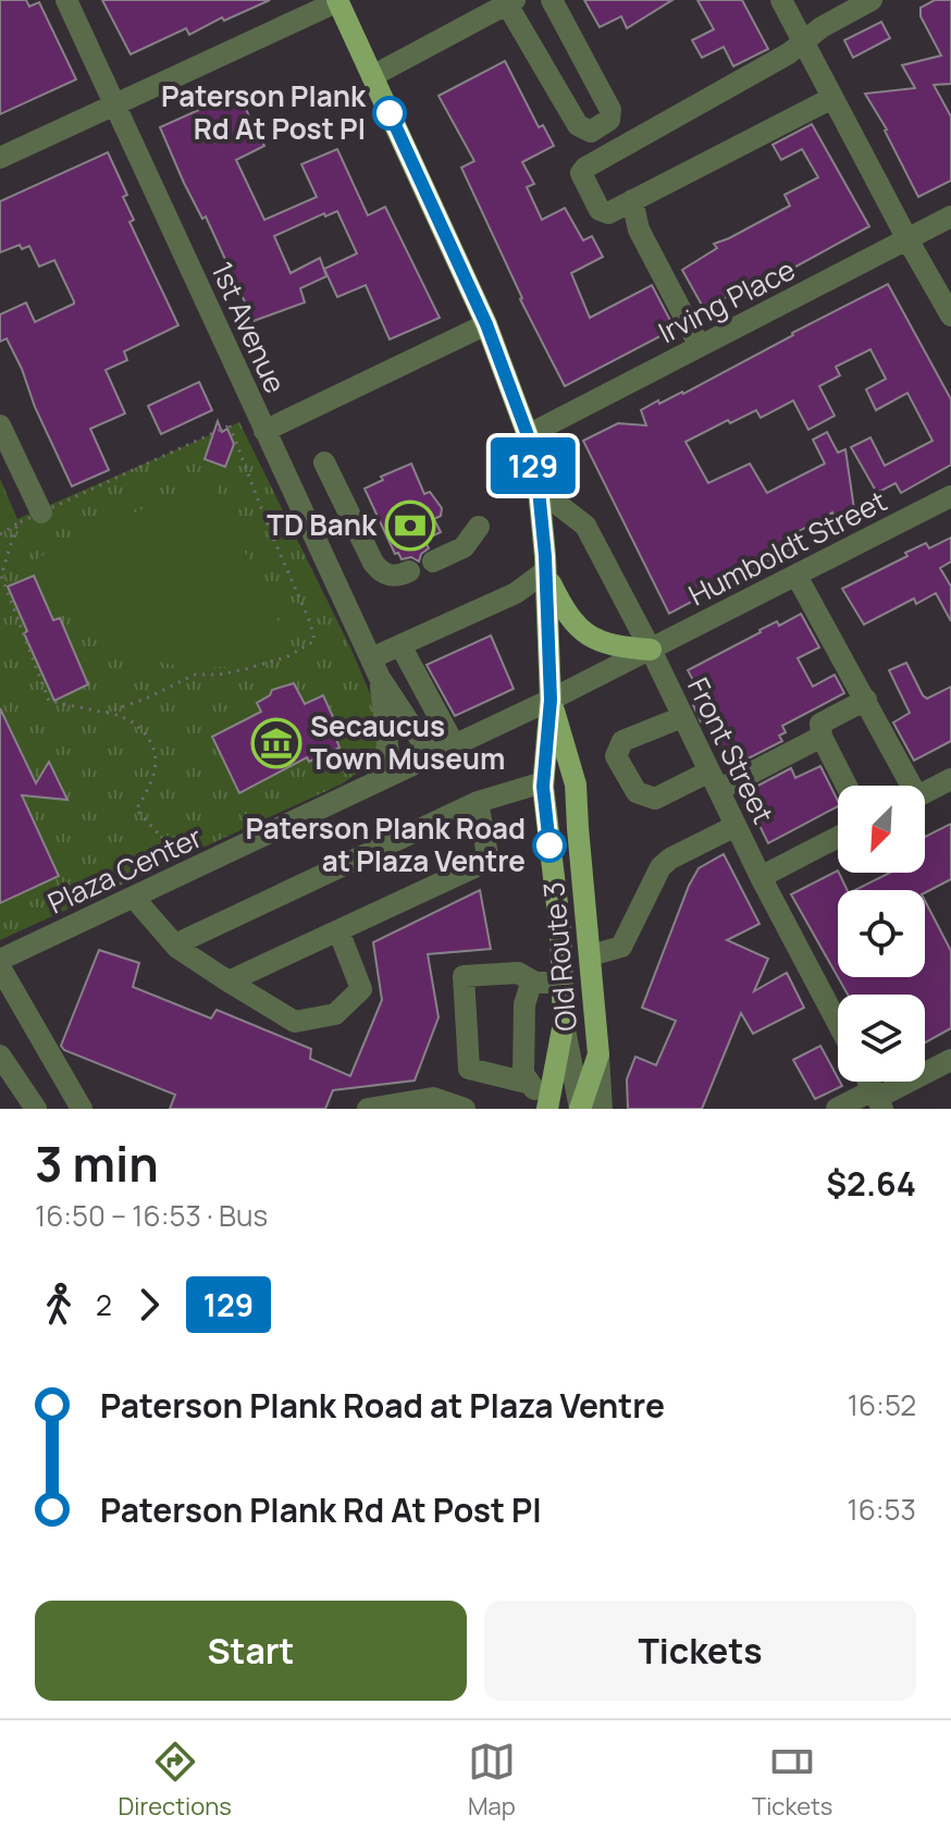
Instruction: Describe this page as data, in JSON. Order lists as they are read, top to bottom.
{
  "streets": {
    "main road": ["Old Route 3"],
    "street": [
      "Irving Place",
      "1st Avenue",
      "Humboldt Street",
      "Front Street",
      "Plaza Center"
    ]
  },
  "crossings": [
    ["1st Avenue", "Plaza Center"],
    ["Humboldt Street", "Front Street"],
    ["Humboldt Street", "Plaza Center"],
    ["Front Street", "Plaza Center"],
    ["Plaza Center", "Old Route 3"]
  ],
  "places": {
    "other": ["Paterson Plank Rd At Post Pl", "Paterson Plank Road at Plaza Ventre"],
    "bank": ["TD Bank"],
    "museum": ["Secaucus Town Museum"]
  },
  "lines": ["bus line 129"],
  "north": "bottom left",
  "page": {
    "on_map": "129",
    "heading": ["3 min", "16:50 – 16:53 · Bus", "$2.64"],
    "legs": ["2", "129"],
    "list": [
      {
        "name": "Paterson Plank Road at Plaza Ventre",
        "value": "16:52"
      },
      {
        "name": "Paterson Plank Rd At Post Pl",
        "value": "16:53"
      }
    ],
    "buttons": ["Start", "Tickets"],
    "tabs": ["Directions", "Map", "Tickets"]
  }
}
